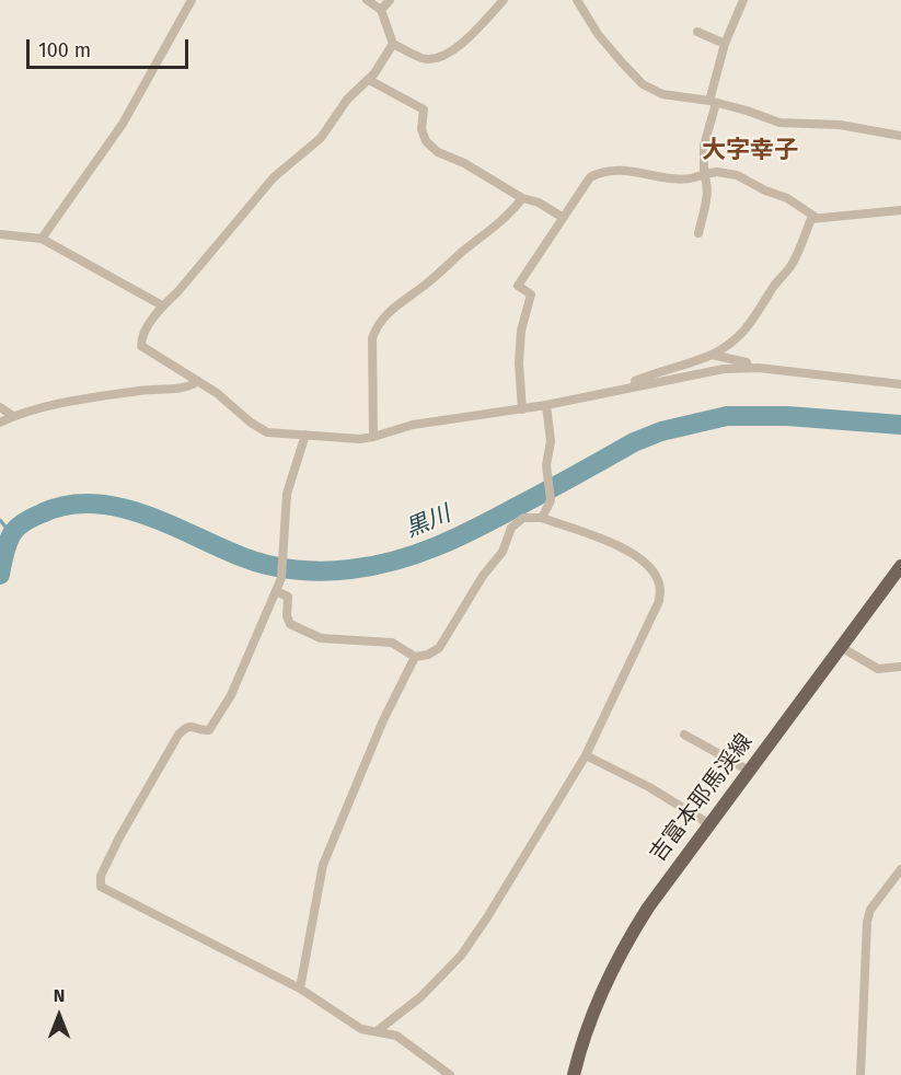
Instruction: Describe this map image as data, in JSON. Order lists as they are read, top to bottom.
{
  "streets": {
    "main road": ["吉富本耶馬渓線"]
  },
  "districts": ["大字幸子"],
  "water": ["黒川"],
  "scale_bar": "100 m",
  "north": "top"
}
